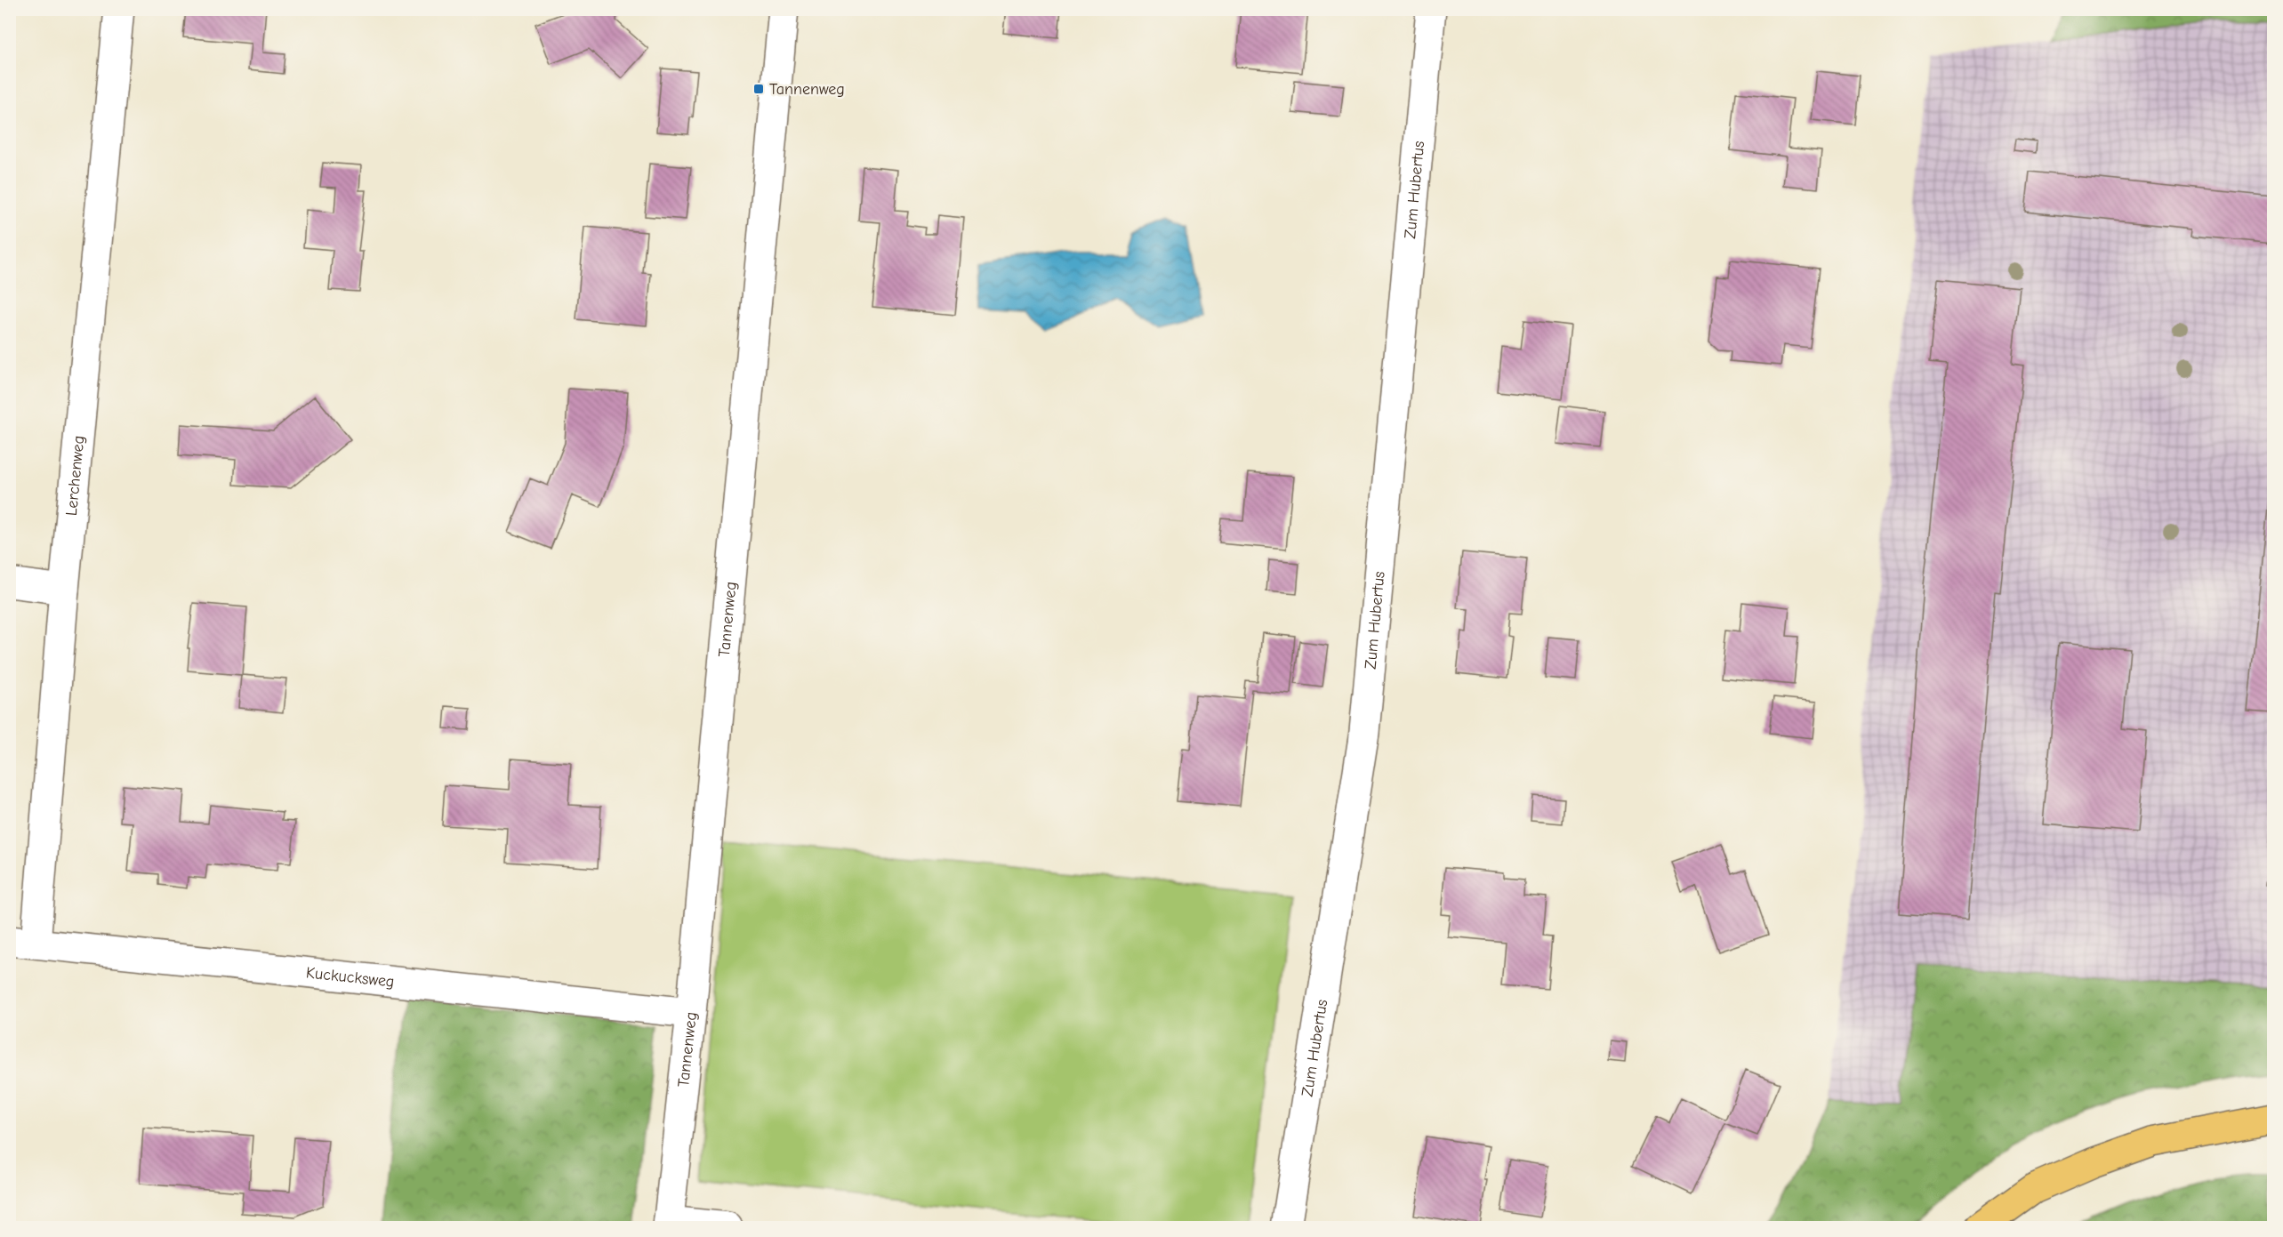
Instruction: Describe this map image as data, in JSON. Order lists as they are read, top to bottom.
{
  "streets": {
    "street": [
      "Zum Hubertus",
      "Lerchenweg",
      "Tannenweg",
      "Kuckucksweg"
    ]
  },
  "crossings": [
    ["Lerchenweg", "Kuckucksweg"],
    ["Tannenweg", "Kuckucksweg"]
  ],
  "places": {
    "transit": ["Tannenweg"]
  }
}
